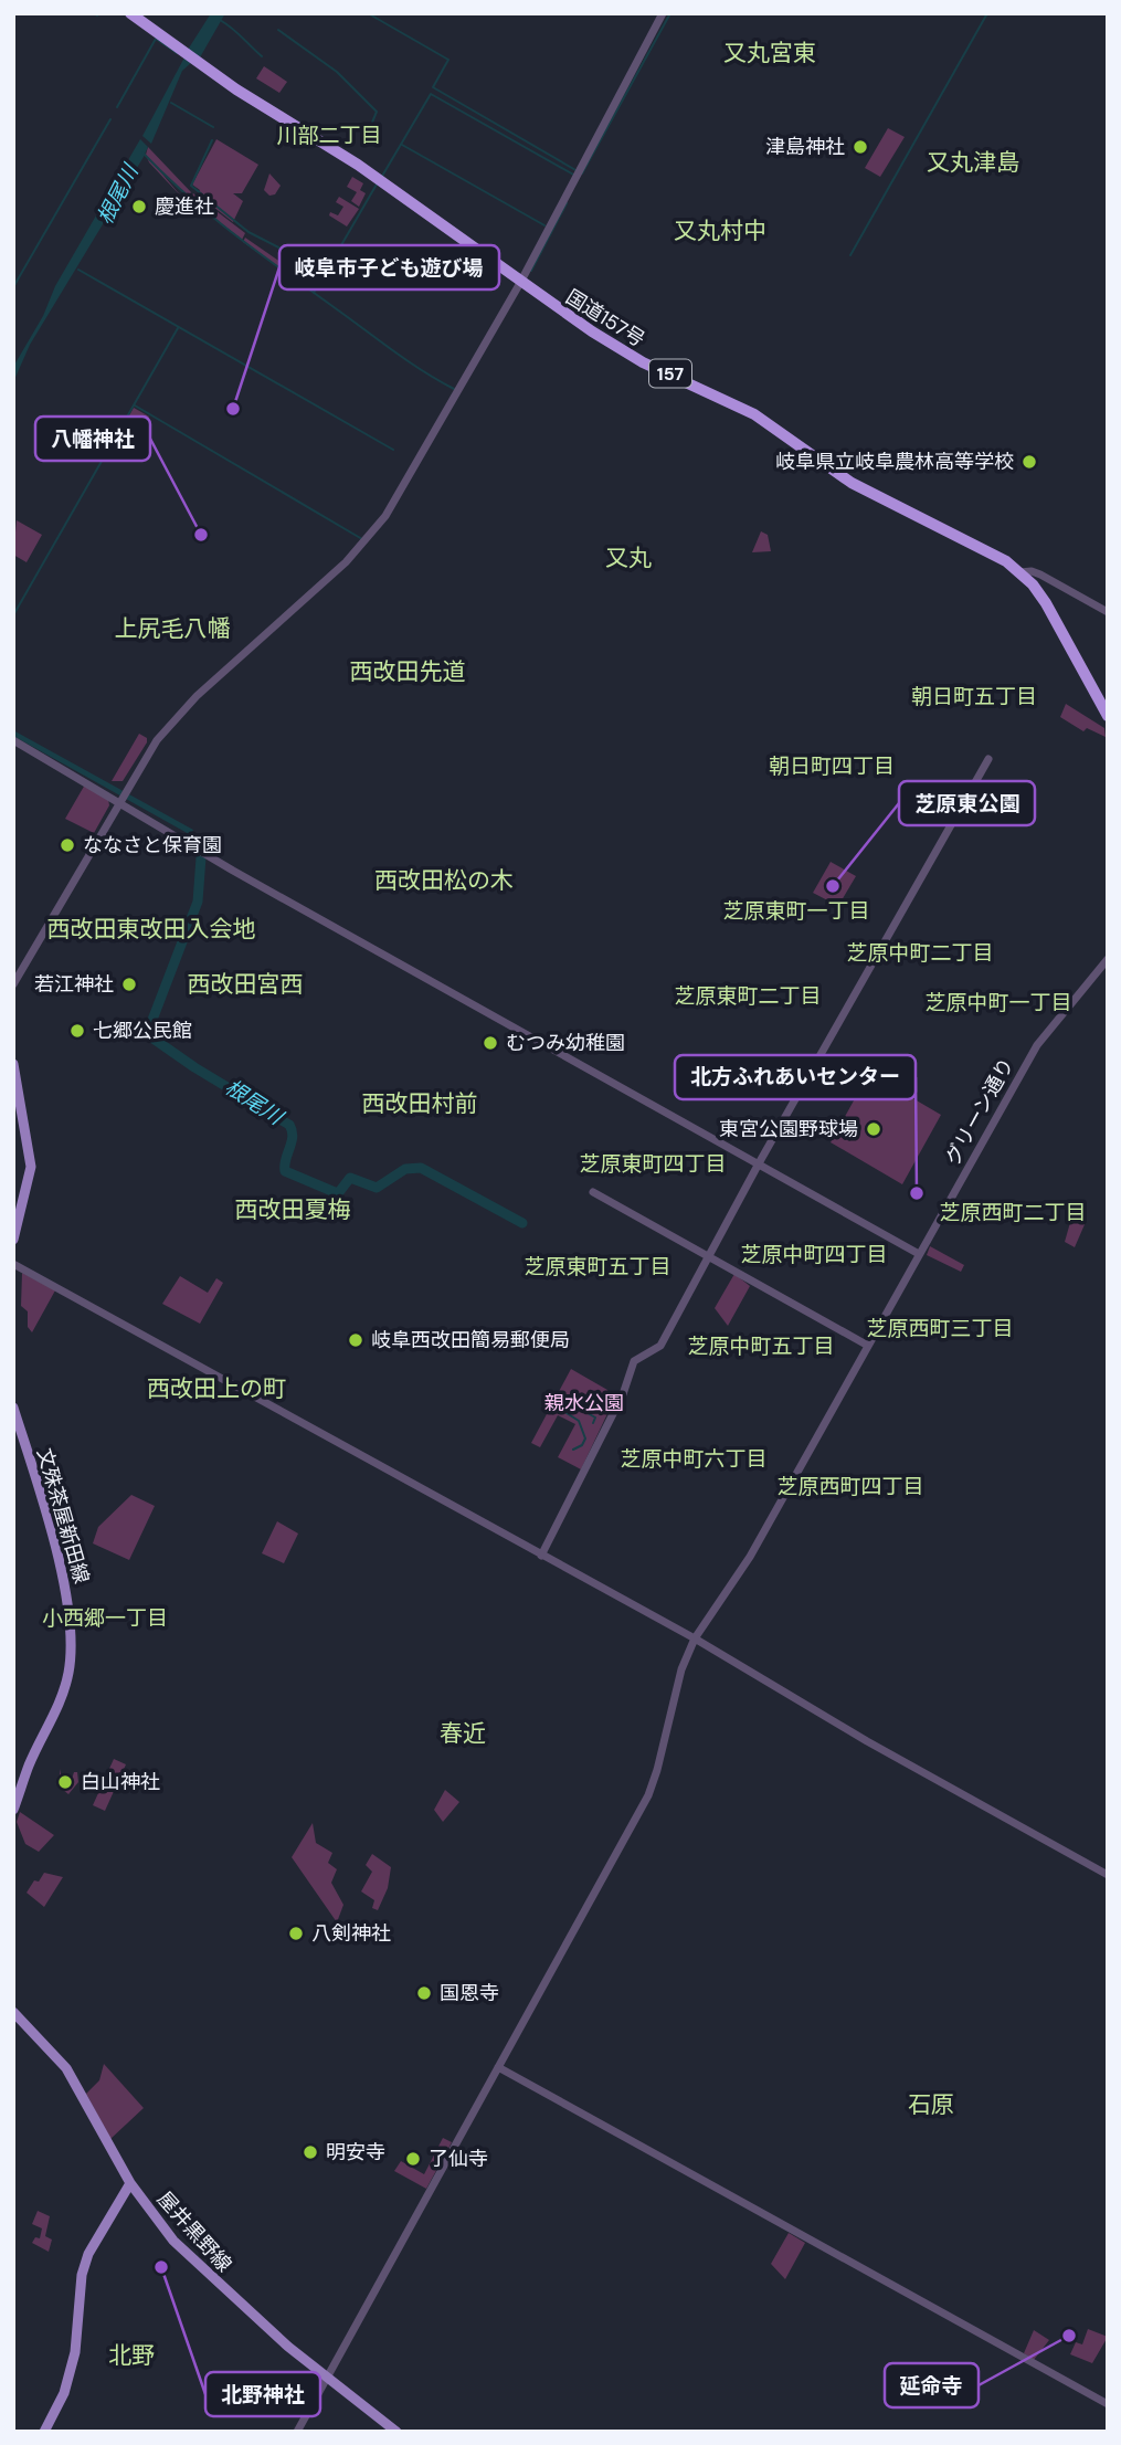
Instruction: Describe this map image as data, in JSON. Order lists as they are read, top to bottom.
{
  "streets": {
    "highway": ["国道157号", "157"],
    "main road": ["文殊茶屋新田線", "屋井黒野線"],
    "street": ["グリーン通り"]
  },
  "crossings": [
    ["グリーン通り", "屋井黒野線"]
  ],
  "districts": [
    "又丸宮東",
    "川部二丁目",
    "又丸津島",
    "又丸村中",
    "又丸",
    "上尻毛八幡",
    "西改田先道",
    "朝日町五丁目",
    "朝日町四丁目",
    "西改田松の木",
    "芝原東町一丁目",
    "西改田東改田入会地",
    "芝原中町二丁目",
    "西改田宮西",
    "芝原東町二丁目",
    "芝原中町一丁目",
    "西改田村前",
    "芝原東町四丁目",
    "西改田夏梅",
    "芝原西町二丁目",
    "芝原中町四丁目",
    "芝原東町五丁目",
    "芝原西町三丁目",
    "芝原中町五丁目",
    "西改田上の町",
    "芝原中町六丁目",
    "芝原西町四丁目",
    "小西郷一丁目",
    "春近",
    "石原",
    "北野"
  ],
  "water": ["根尾川"],
  "parks": ["親水公園"],
  "places": [
    "津島神社",
    "慶進社",
    "岐阜市子ども遊び場",
    "岐阜県立岐阜農林高等学校",
    "八幡神社",
    "ななさと保育園",
    "芝原東公園",
    "若江神社",
    "七郷公民館",
    "むつみ幼稚園",
    "東宮公園野球場",
    "北方ふれあいセンター",
    "岐阜西改田簡易郵便局",
    "白山神社",
    "八剣神社",
    "国恩寺",
    "明安寺",
    "了仙寺",
    "北野神社",
    "延命寺"
  ]
}
